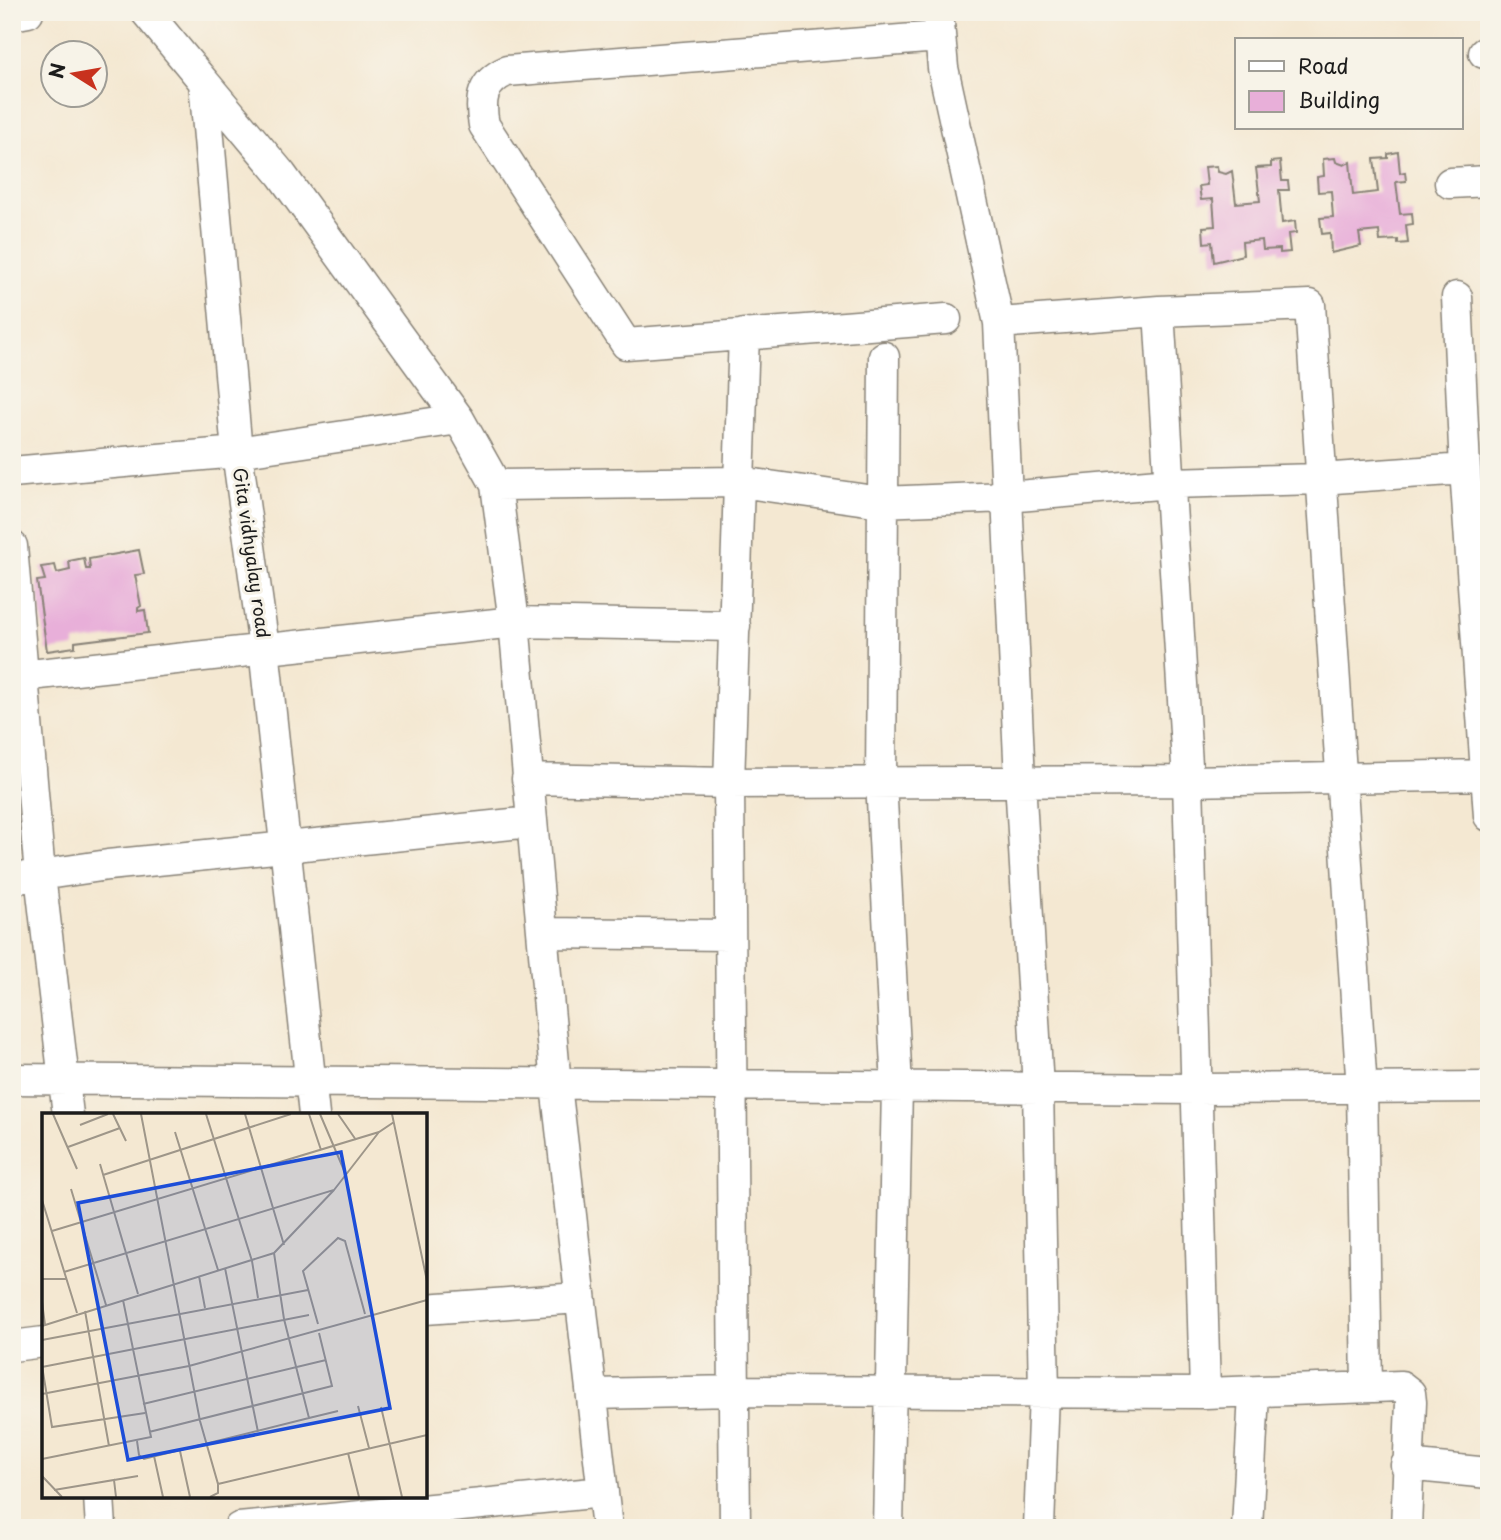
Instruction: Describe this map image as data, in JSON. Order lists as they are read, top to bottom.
{
  "streets": {
    "street": ["Gita vidhyalay road"]
  },
  "legend": ["Road", "Building"],
  "north": "left"
}
